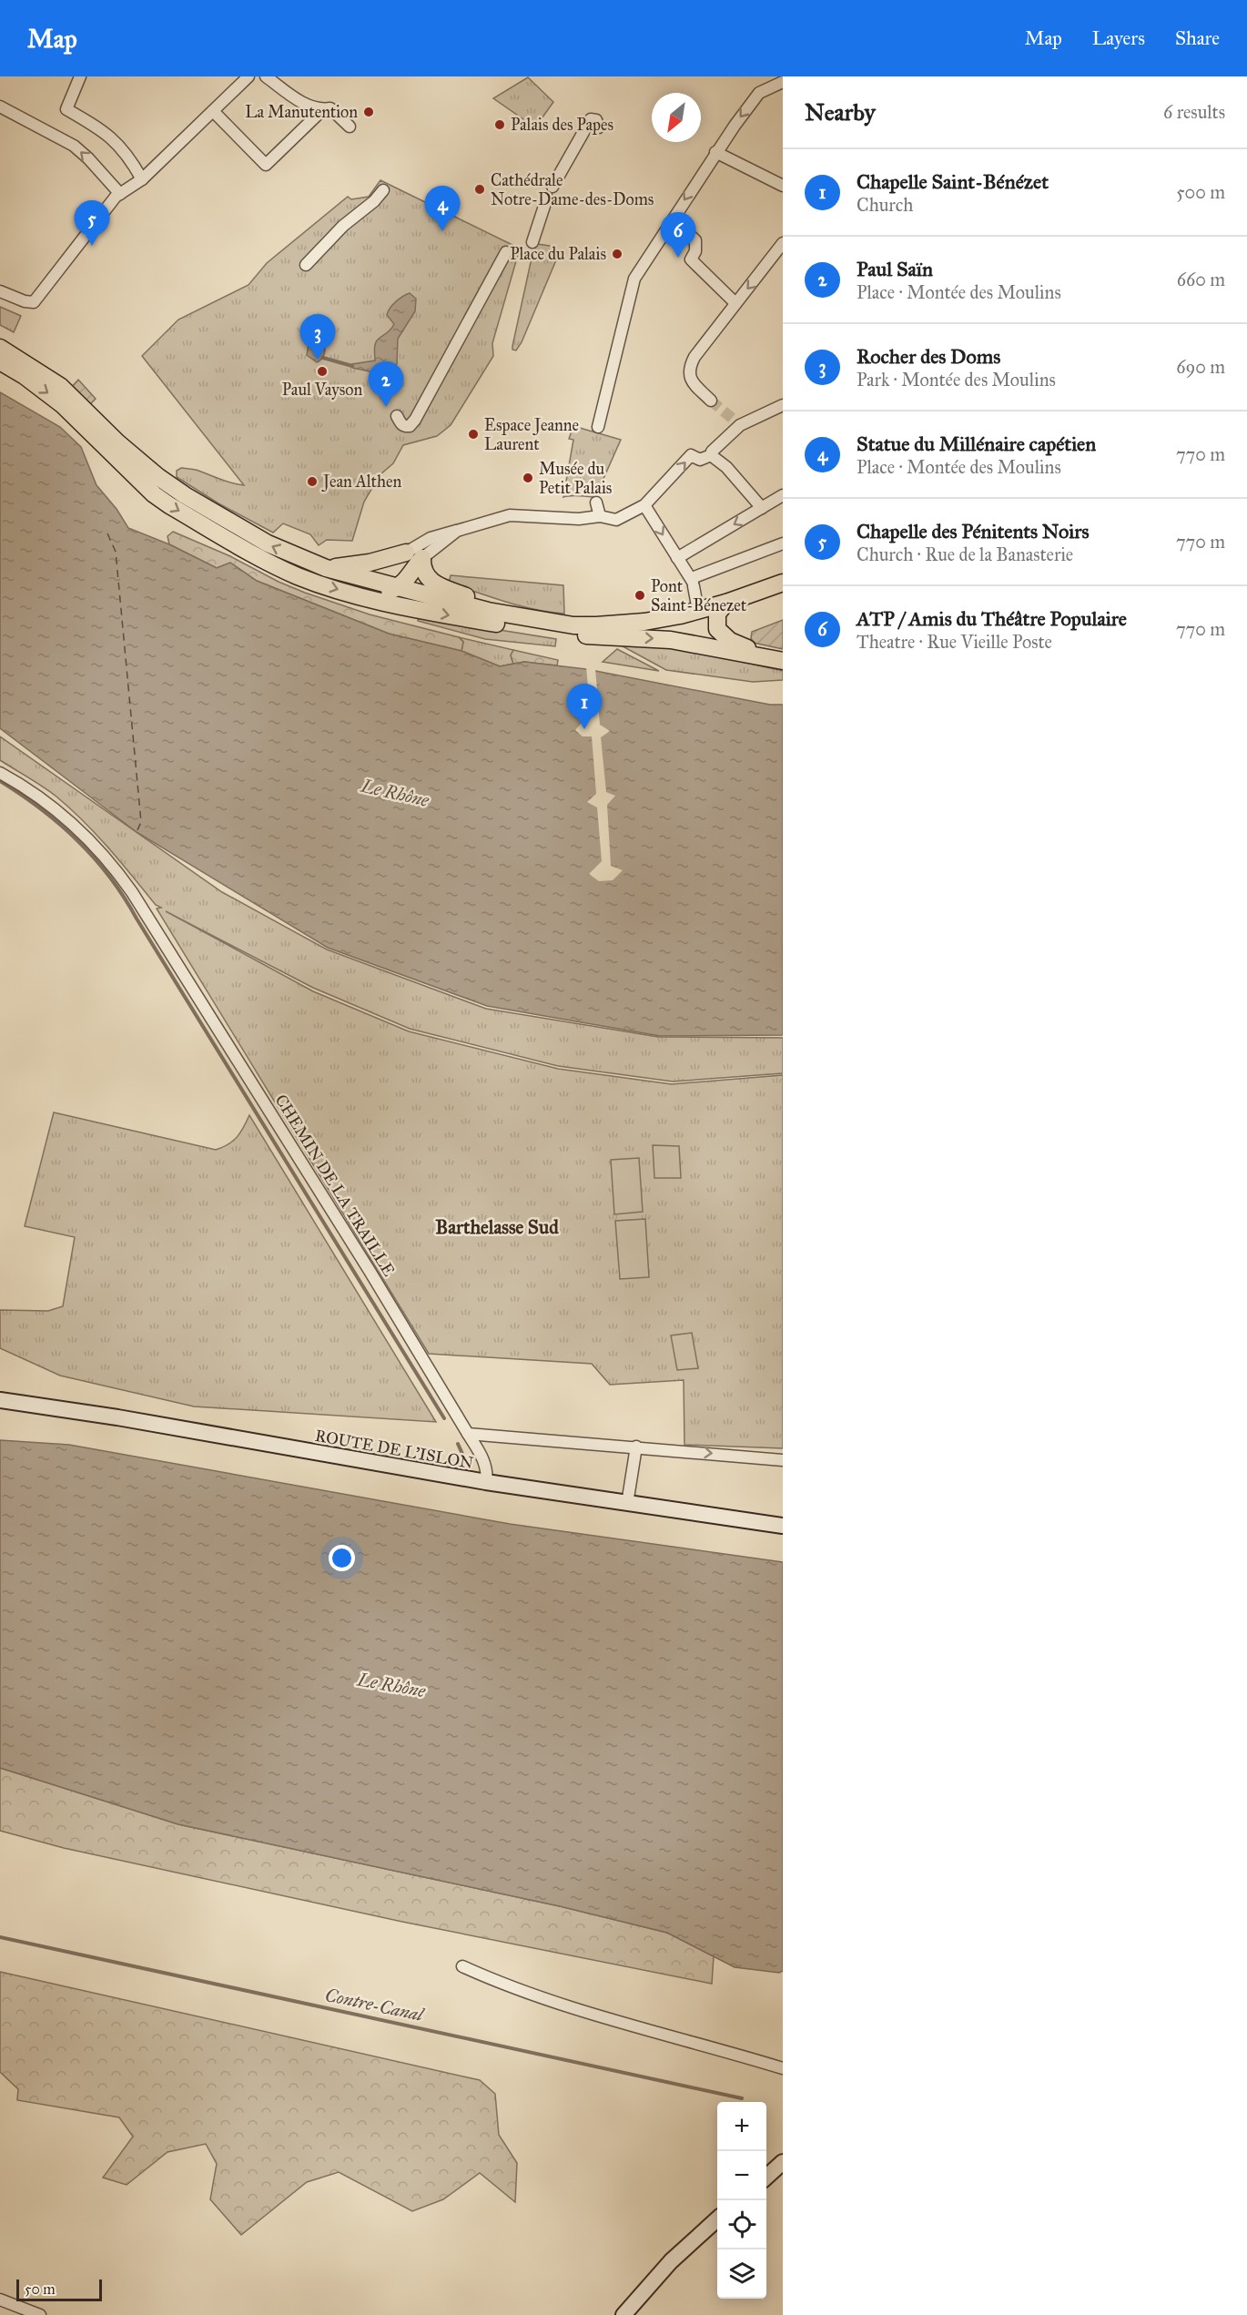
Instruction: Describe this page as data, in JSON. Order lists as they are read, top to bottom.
{
  "streets": {
    "street": ["CHEMIN DE LA TRAILLE", "ROUTE DE L'ISLON"]
  },
  "crossings": [
    ["CHEMIN DE LA TRAILLE", "ROUTE DE L'ISLON"]
  ],
  "districts": ["Barthelasse Sud"],
  "water": ["Le Rhône", "Contre-Canal"],
  "places": [
    "La Manutention",
    "Palais des Papes",
    "Cathédrale Notre-Dame-des-Doms",
    "Place du Palais",
    "Paul Vayson",
    "Espace Jeanne Laurent",
    "Musée du Petit Palais",
    "Jean Althen",
    "Pont Saint-Bénezet"
  ],
  "scale_bar": "50 m",
  "north": "bottom left",
  "page": {
    "header": "Map",
    "nav": ["Map", "Layers", "Share"],
    "heading": ["Nearby", "6 results"],
    "list": [
      {
        "mark": "1",
        "name": "Chapelle Saint-Bénézet",
        "note": "Church",
        "value": "500 m"
      },
      {
        "mark": "2",
        "name": "Paul Saïn",
        "note": "Place · Montée des Moulins",
        "value": "660 m"
      },
      {
        "mark": "3",
        "name": "Rocher des Doms",
        "note": "Park · Montée des Moulins",
        "value": "690 m"
      },
      {
        "mark": "4",
        "name": "Statue du Millénaire capétien",
        "note": "Place · Montée des Moulins",
        "value": "770 m"
      },
      {
        "mark": "5",
        "name": "Chapelle des Pénitents Noirs",
        "note": "Church · Rue de la Banasterie",
        "value": "770 m"
      },
      {
        "mark": "6",
        "name": "ATP / Amis du Théâtre Populaire",
        "note": "Theatre · Rue Vieille Poste",
        "value": "770 m"
      }
    ],
    "pins": [
      "4",
      "5",
      "6",
      "3",
      "2",
      "1"
    ],
    "map_buttons": ["+", "−"],
    "scale": "50 m"
  }
}
